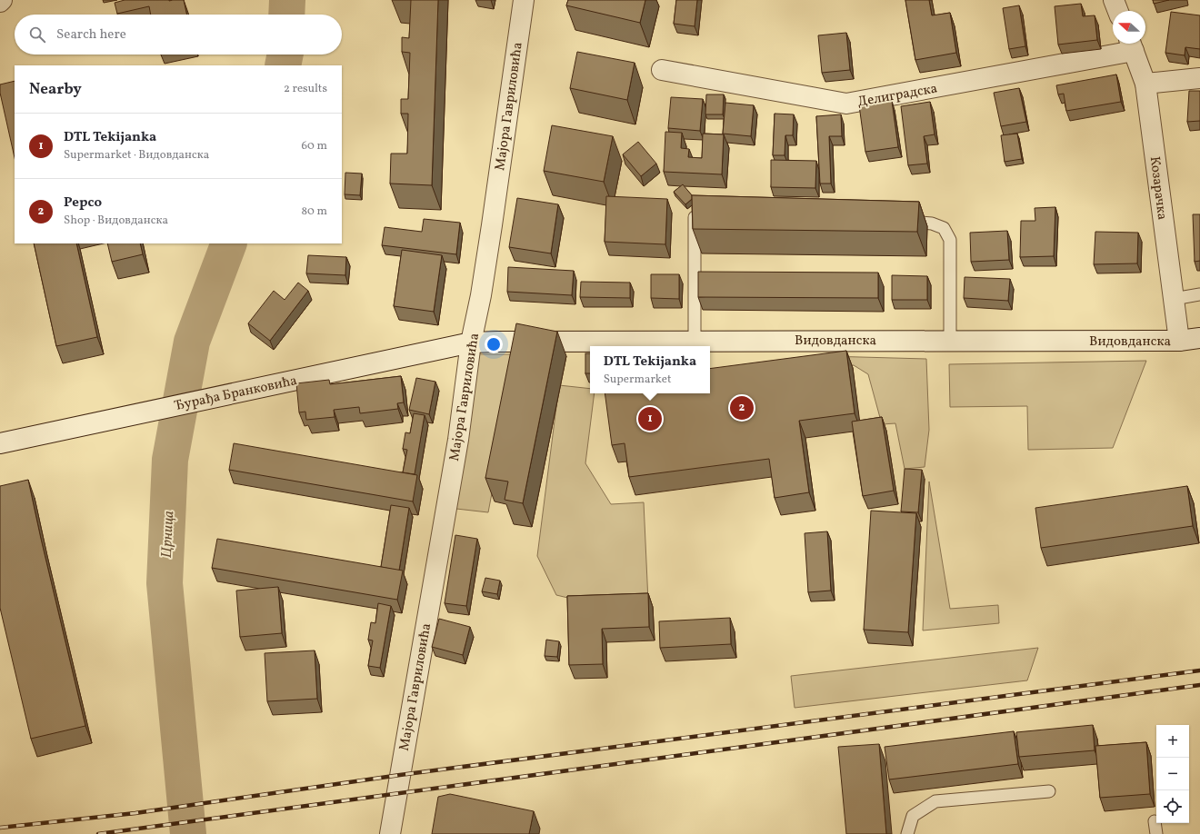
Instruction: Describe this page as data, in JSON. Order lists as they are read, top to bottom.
{
  "streets": {
    "street": [
      "Делиградска",
      "Мајора Гавриловића",
      "Козарачка",
      "Видовданска",
      "Ђурађа Бранковића"
    ]
  },
  "crossings": [
    ["Делиградска", "Козарачка"],
    ["Мајора Гавриловића", "Видовданска"],
    ["Мајора Гавриловића", "Ђурађа Бранковића"],
    ["Козарачка", "Видовданска"],
    ["Видовданска", "Ђурађа Бранковића"]
  ],
  "water": ["Црница"],
  "north": "left",
  "page": {
    "search": "Search here",
    "heading": ["Nearby", "2 results"],
    "list": [
      {
        "mark": "1",
        "name": "DTL Tekijanka",
        "note": "Supermarket · Видовданска",
        "value": "60 m"
      },
      {
        "mark": "2",
        "name": "Pepco",
        "note": "Shop · Видовданска",
        "value": "80 m"
      }
    ],
    "popup": ["DTL Tekijanka", "Supermarket"],
    "pins": ["2", "1"],
    "map_buttons": ["+", "−"]
  }
}
